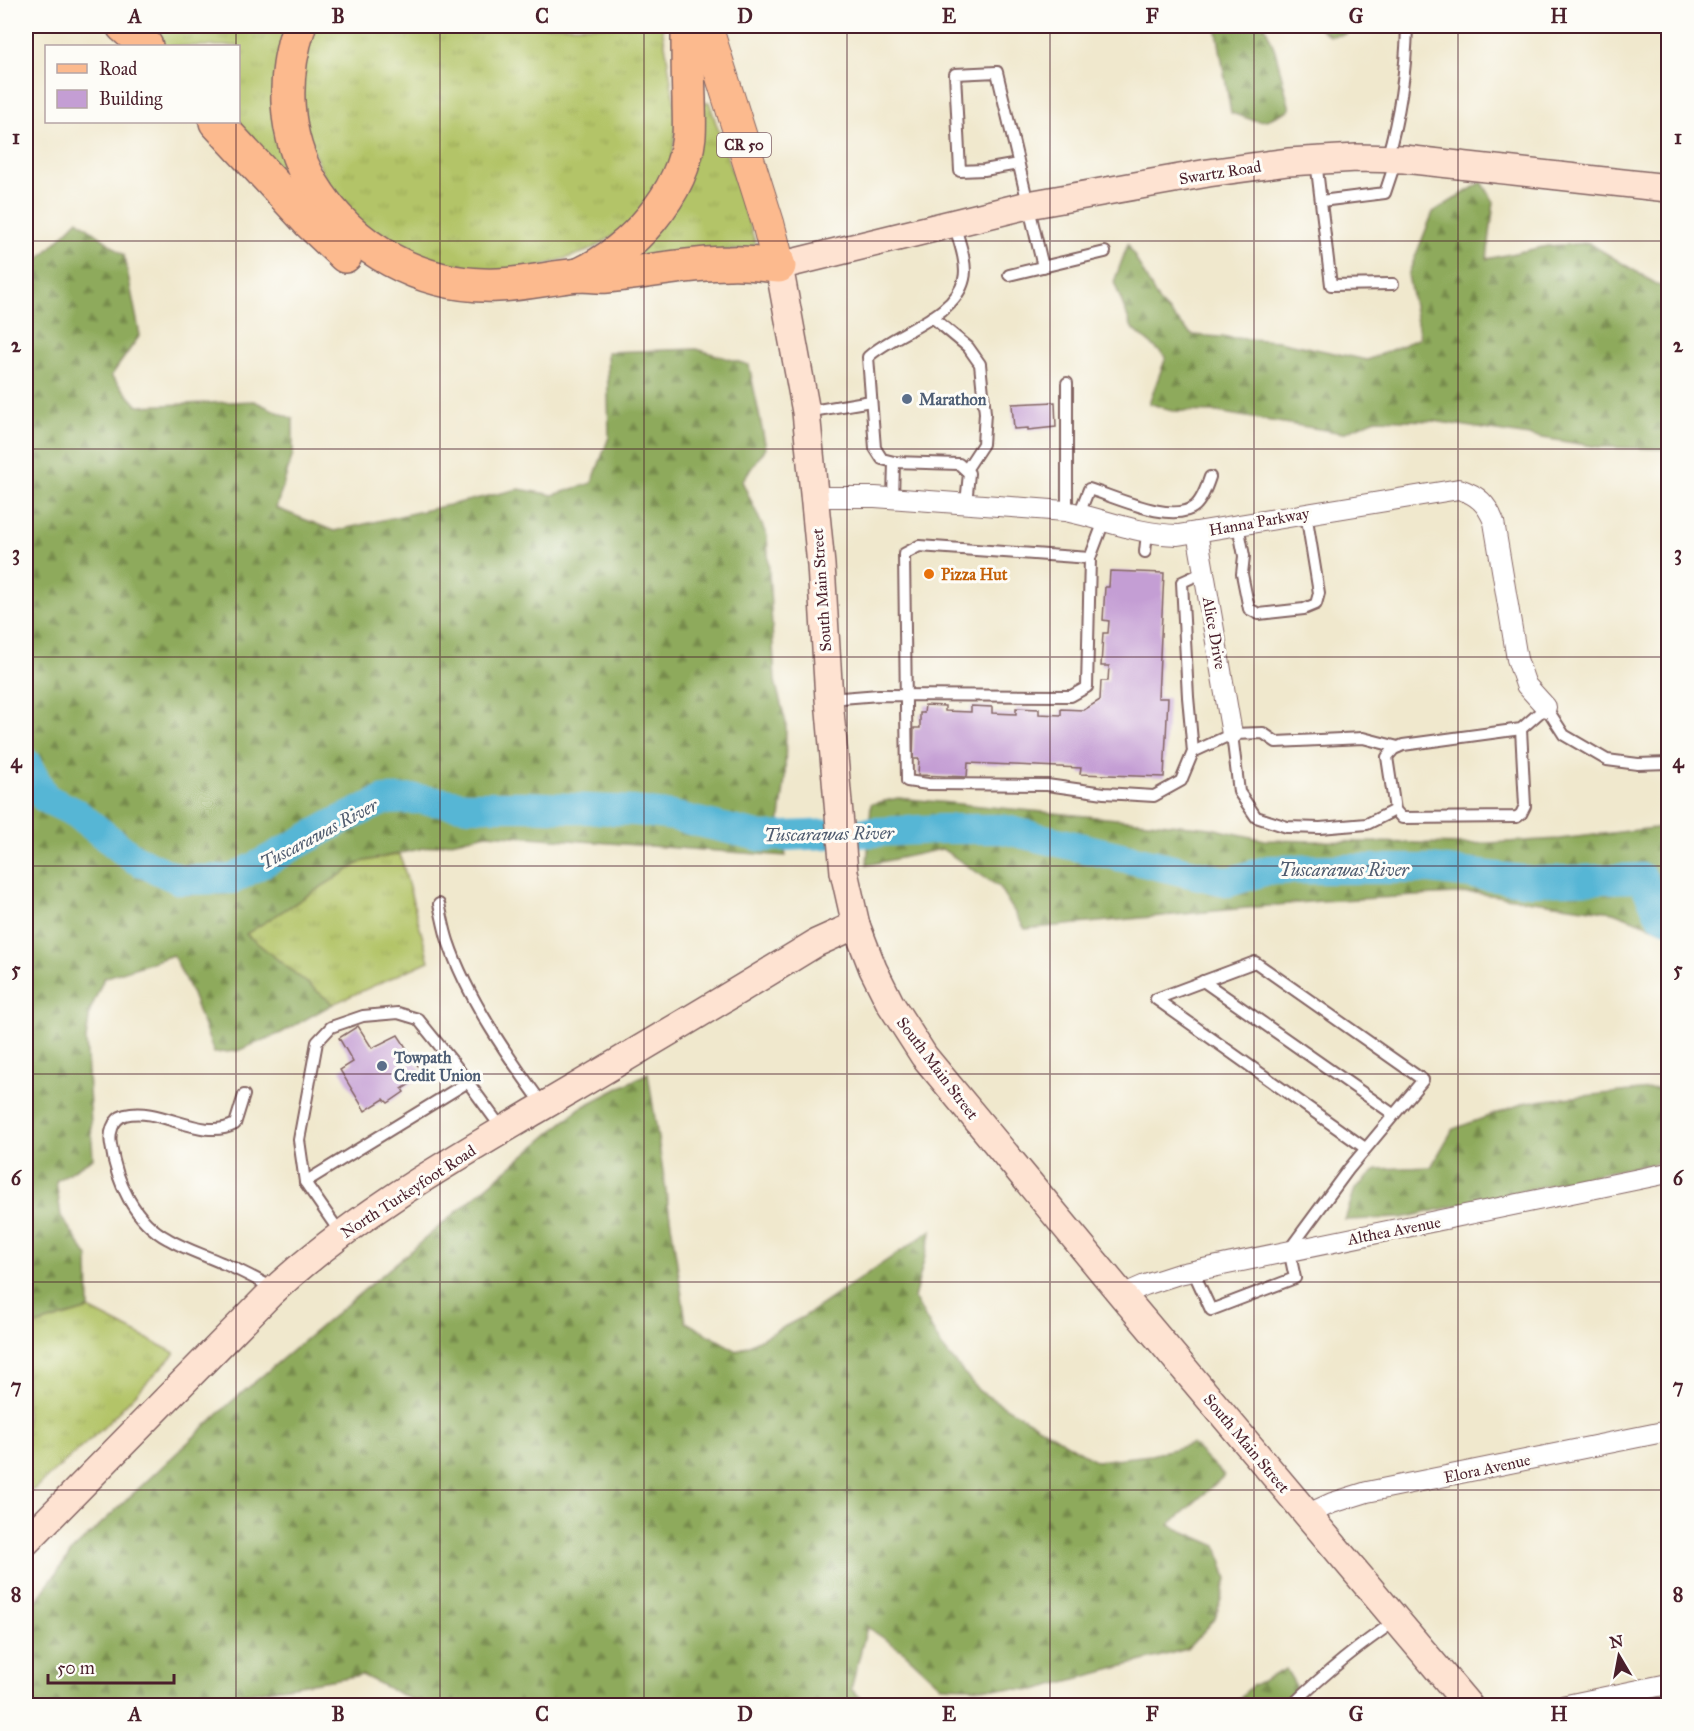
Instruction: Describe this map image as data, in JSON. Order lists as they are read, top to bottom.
{
  "streets": {
    "main road": ["CR 50", "South Main Street"],
    "street": [
      "Swartz Road",
      "Hanna Parkway",
      "Alice Drive",
      "North Turkeyfoot Road",
      "Althea Avenue",
      "Elora Avenue"
    ]
  },
  "crossings": [
    ["Swartz Road", "South Main Street"],
    ["Hanna Parkway", "South Main Street"],
    ["Hanna Parkway", "Alice Drive"],
    ["South Main Street", "North Turkeyfoot Road"],
    ["South Main Street", "Althea Avenue"],
    ["South Main Street", "Elora Avenue"]
  ],
  "water": ["Tuscarawas River"],
  "places": ["Marathon", "Pizza Hut", "Towpath Credit Union"],
  "legend": ["Road", "Building"],
  "scale_bar": "50 m",
  "north": "top",
  "grid": {
    "columns": [
      "A",
      "B",
      "C",
      "D",
      "E",
      "F",
      "G",
      "H"
    ],
    "rows": [
      "1",
      "2",
      "3",
      "4",
      "5",
      "6",
      "7",
      "8"
    ]
  }
}
